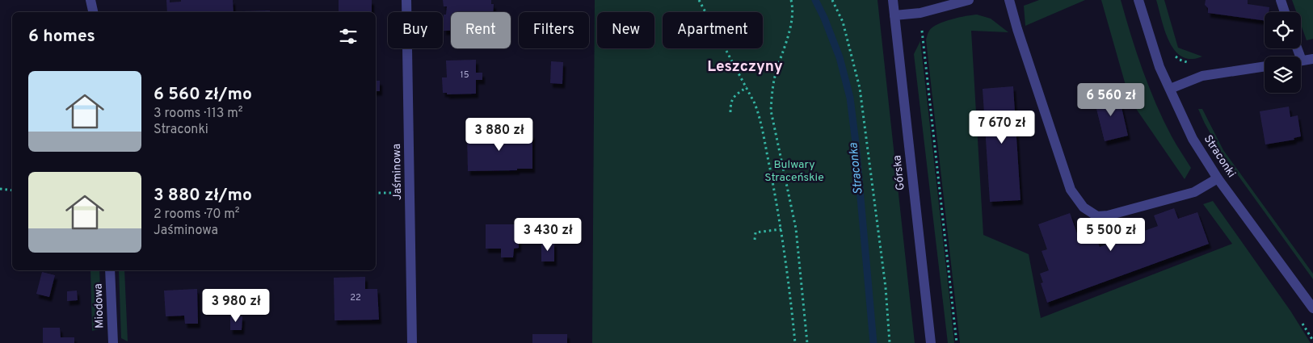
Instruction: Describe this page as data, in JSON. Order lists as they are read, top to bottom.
{
  "streets": {
    "street": [
      "Straconki",
      "Jaśminowa",
      "Górska",
      "Miodowa"
    ]
  },
  "districts": ["Leszczyny"],
  "water": ["Straconka"],
  "parks": ["Bulwary Straceńskie"],
  "house_numbers": ["15", "22"],
  "page": {
    "chip": [
      "Buy",
      "Rent",
      "Filters",
      "New",
      "Apartment"
    ],
    "heading": "6 homes",
    "list": [
      {
        "name": "6 560 zł/mo",
        "note": "3 rooms · 113 m² · Straconki"
      },
      {
        "name": "3 880 zł/mo",
        "note": "2 rooms · 70 m² · Jaśminowa"
      }
    ],
    "price": [
      "6 560 zł",
      "7 670 zł",
      "3 880 zł",
      "3 430 zł",
      "5 500 zł",
      "3 980 zł"
    ]
  }
}
